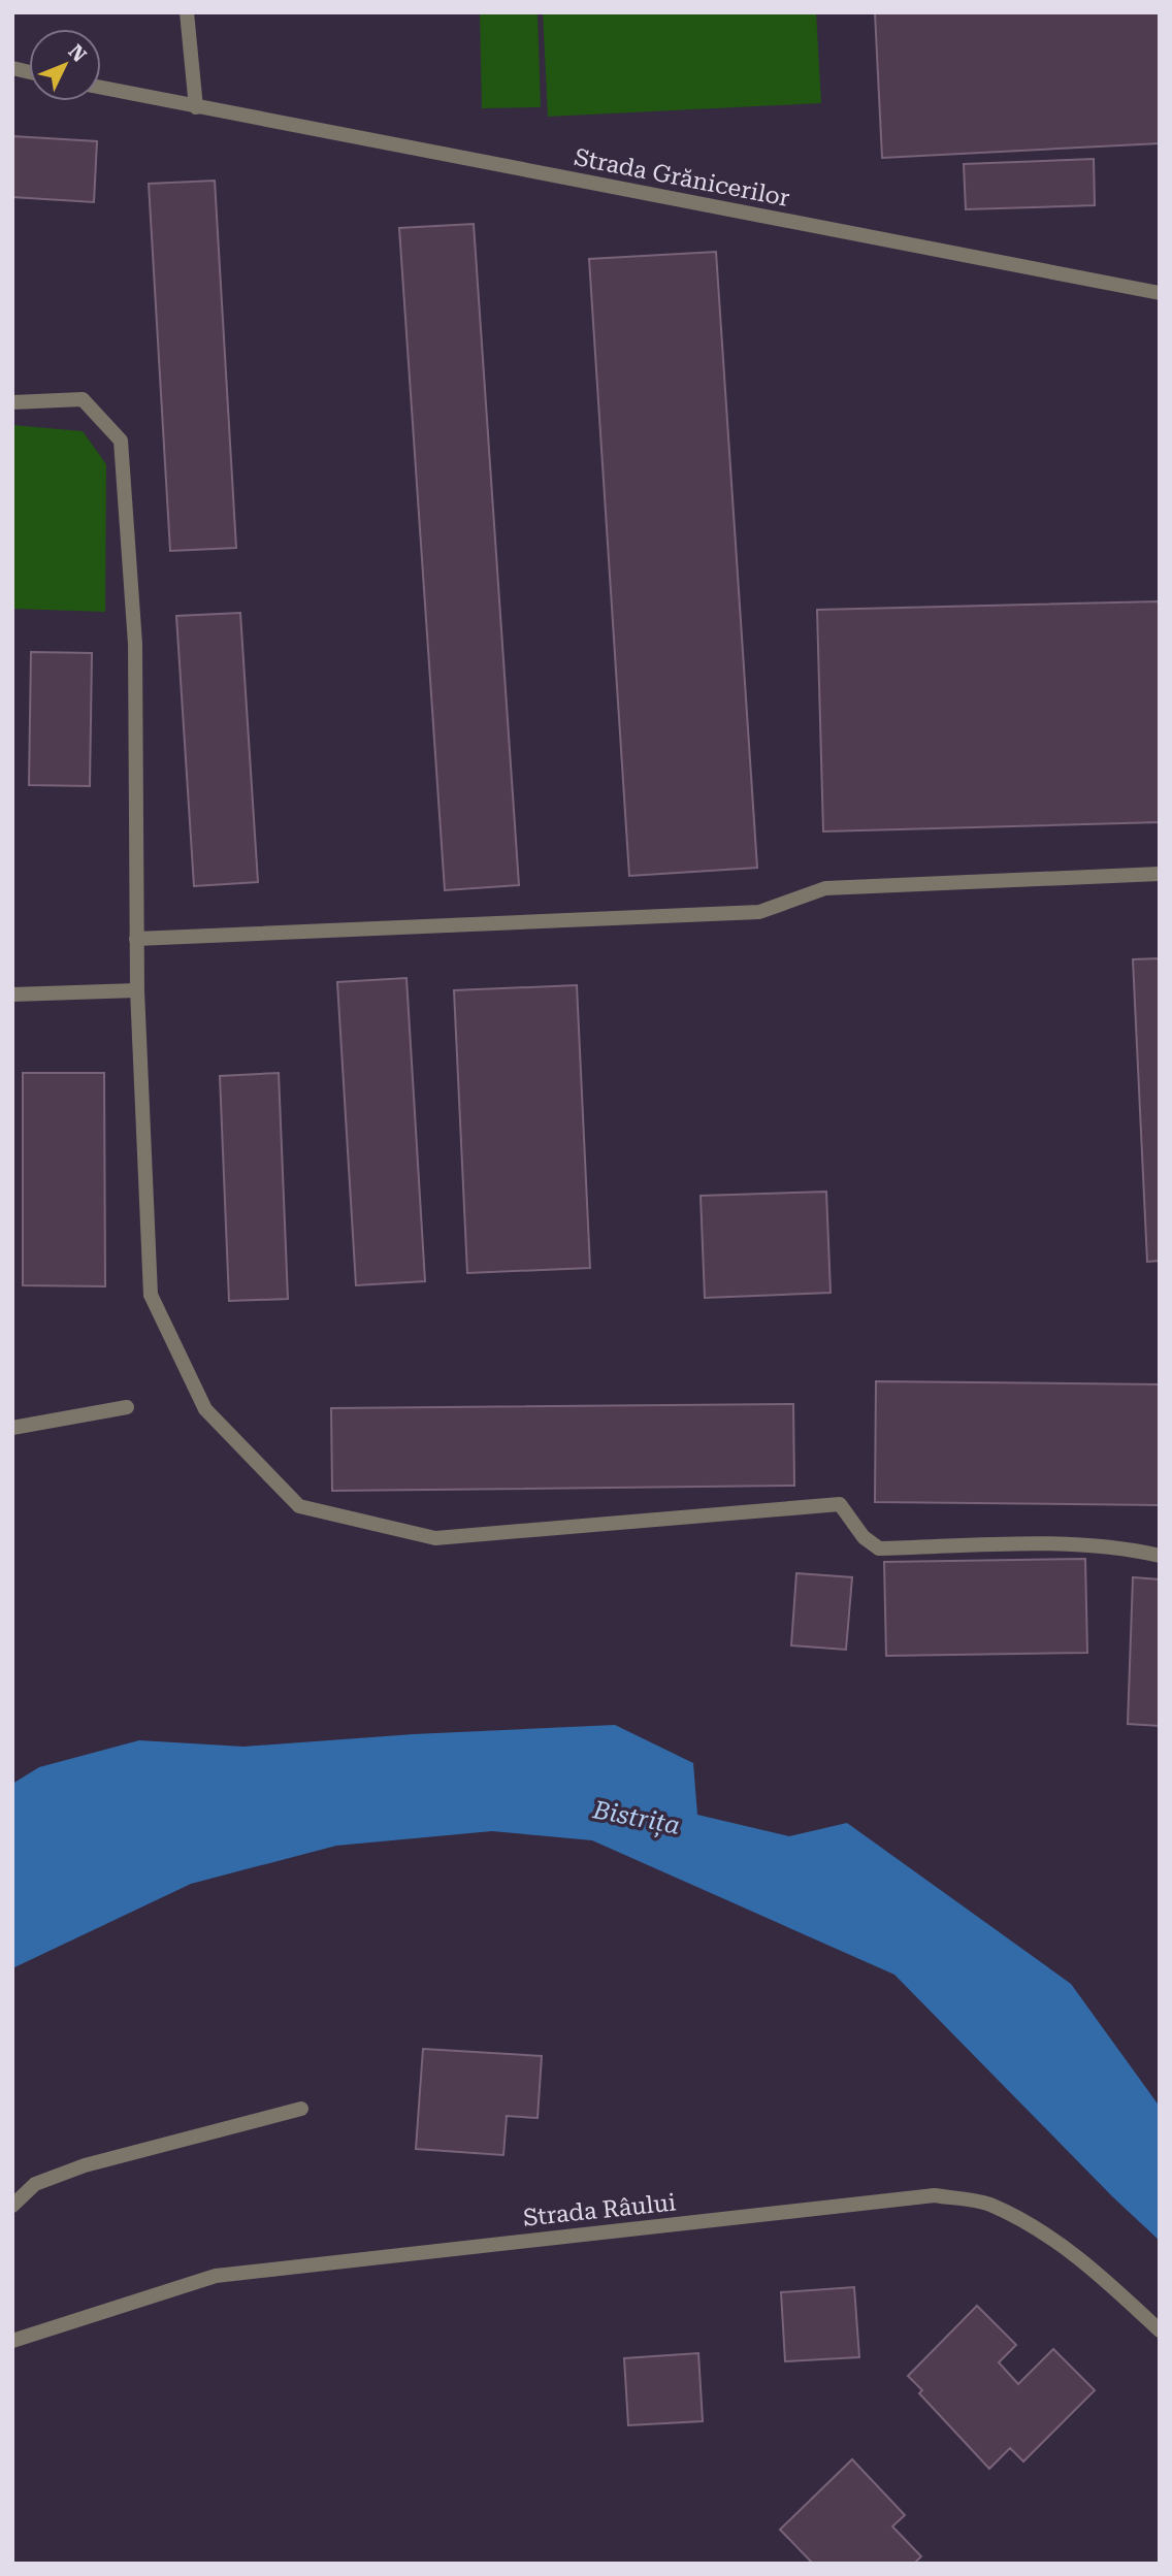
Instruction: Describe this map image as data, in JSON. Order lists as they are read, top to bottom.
{
  "streets": {
    "street": ["Strada Grănicerilor", "Strada Râului"]
  },
  "water": ["Bistrița"],
  "north": "top right"
}
